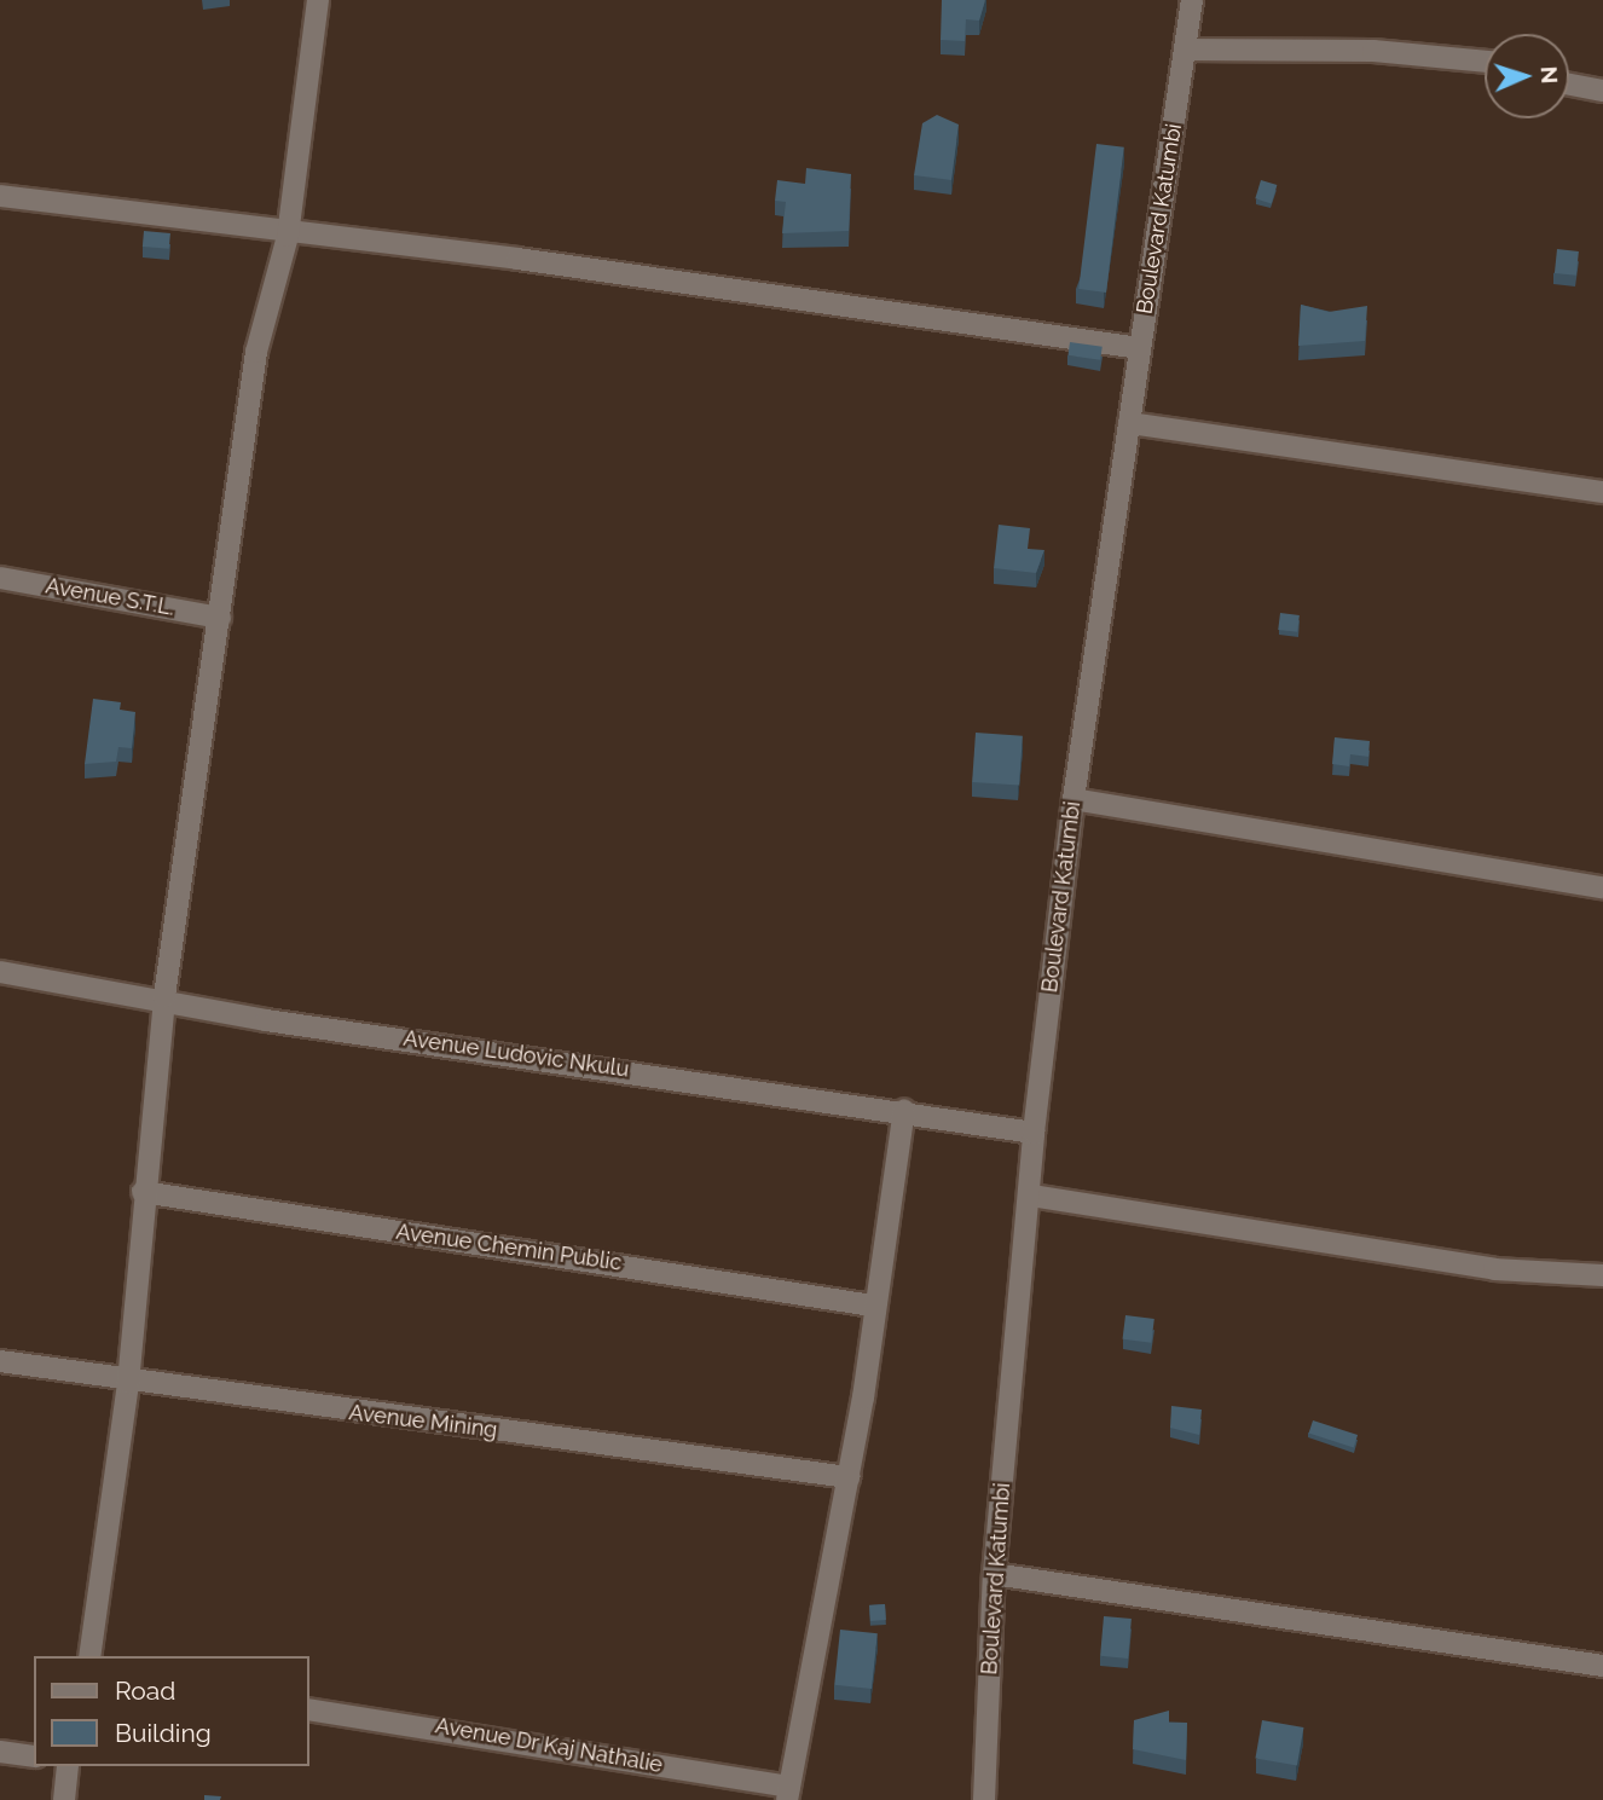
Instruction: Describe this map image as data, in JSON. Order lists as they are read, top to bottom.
{
  "streets": {
    "street": [
      "Boulevard Katumbi",
      "Avenue S.T.L.",
      "Avenue Ludovic Nkulu",
      "Avenue Chemin Public",
      "Avenue Mining",
      "Avenue Dr Kaj Nathalie"
    ]
  },
  "crossings": [
    ["Boulevard Katumbi", "Avenue Ludovic Nkulu"]
  ],
  "legend": ["Road", "Building"],
  "north": "right"
}
